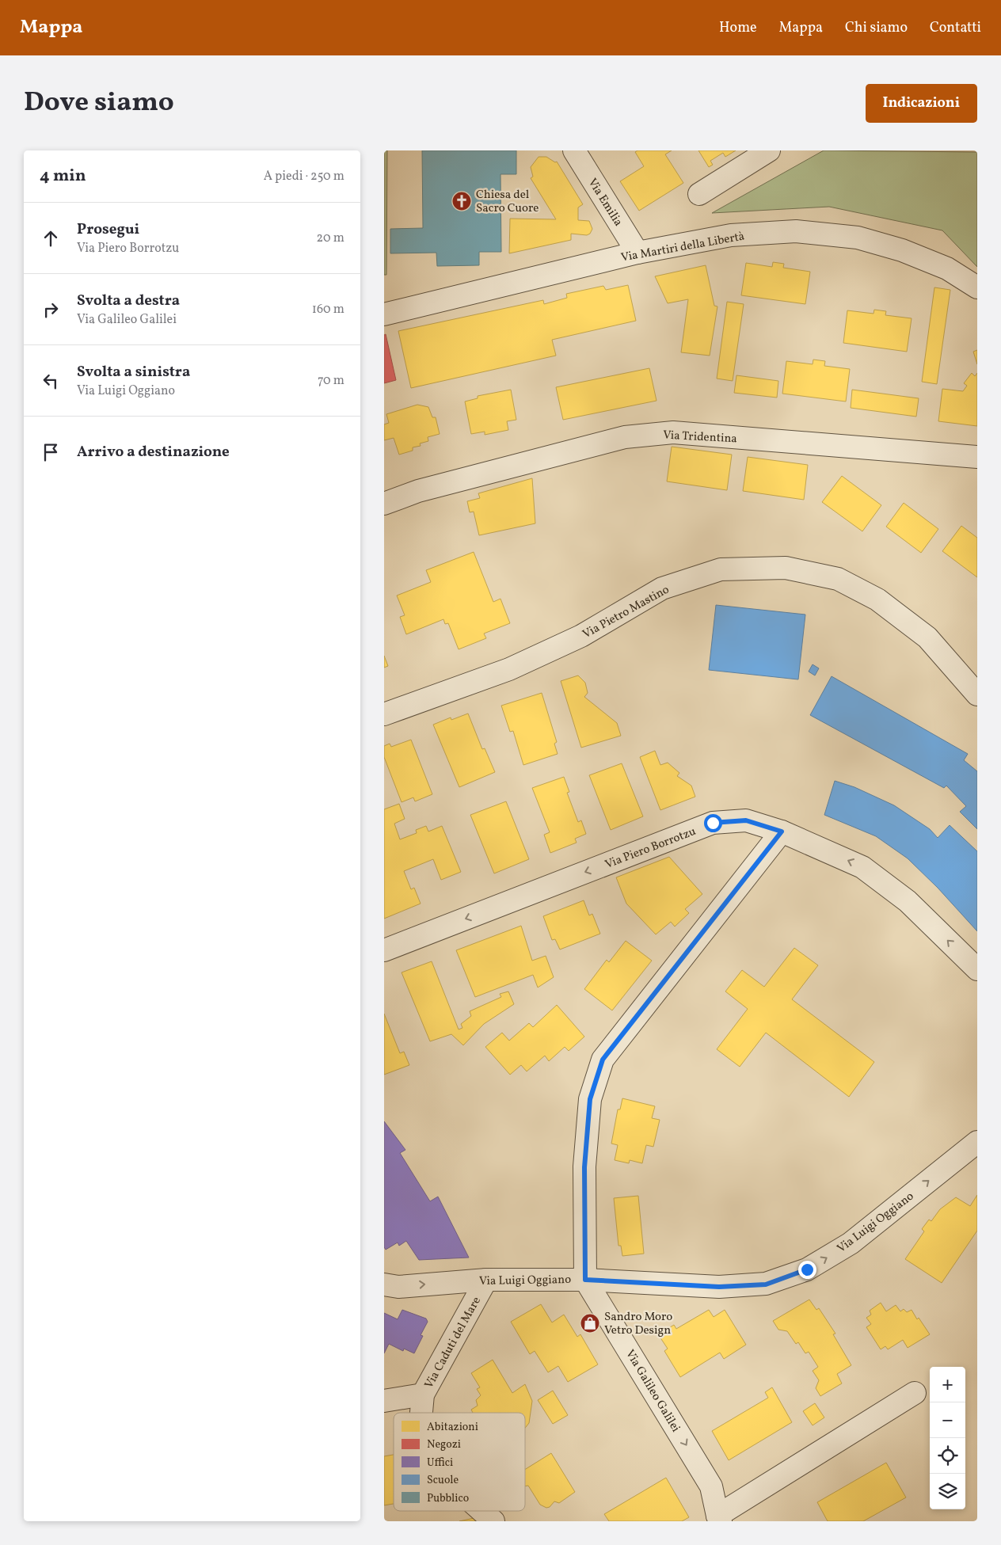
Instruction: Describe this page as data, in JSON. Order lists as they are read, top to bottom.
{
  "streets": {
    "street": [
      "Via Emilia",
      "Via Martiri della Libertà",
      "Via Tridentina",
      "Via Pietro Mastino",
      "Via Piero Borrotzu",
      "Via Luigi Oggiano",
      "Via Caduti del Mare",
      "Via Galileo Galilei"
    ]
  },
  "crossings": [
    ["Via Emilia", "Via Martiri della Libertà"],
    ["Via Luigi Oggiano", "Via Caduti del Mare"],
    ["Via Luigi Oggiano", "Via Galileo Galilei"]
  ],
  "one_way": ["Via Piero Borrotzu", "Via Luigi Oggiano", "Via Galileo Galilei"],
  "places": {
    "church": ["Chiesa del Sacro Cuore"],
    "shop": ["Sandro Moro Vetro Design"]
  },
  "legend": [
    "Abitazioni",
    "Negozi",
    "Uffici",
    "Scuole",
    "Pubblico"
  ],
  "page": {
    "header": "Mappa",
    "nav": [
      "Home",
      "Mappa",
      "Chi siamo",
      "Contatti"
    ],
    "title": "Dove siamo",
    "buttons": "Indicazioni",
    "heading": ["4 min", "A piedi · 250 m"],
    "list": [
      ["Prosegui", "Via Piero Borrotzu", "20 m"],
      ["Svolta a destra", "Via Galileo Galilei", "160 m"],
      ["Svolta a sinistra", "Via Luigi Oggiano", "70 m"],
      "Arrivo a destinazione"
    ],
    "map_buttons": ["+", "−"]
  }
}
